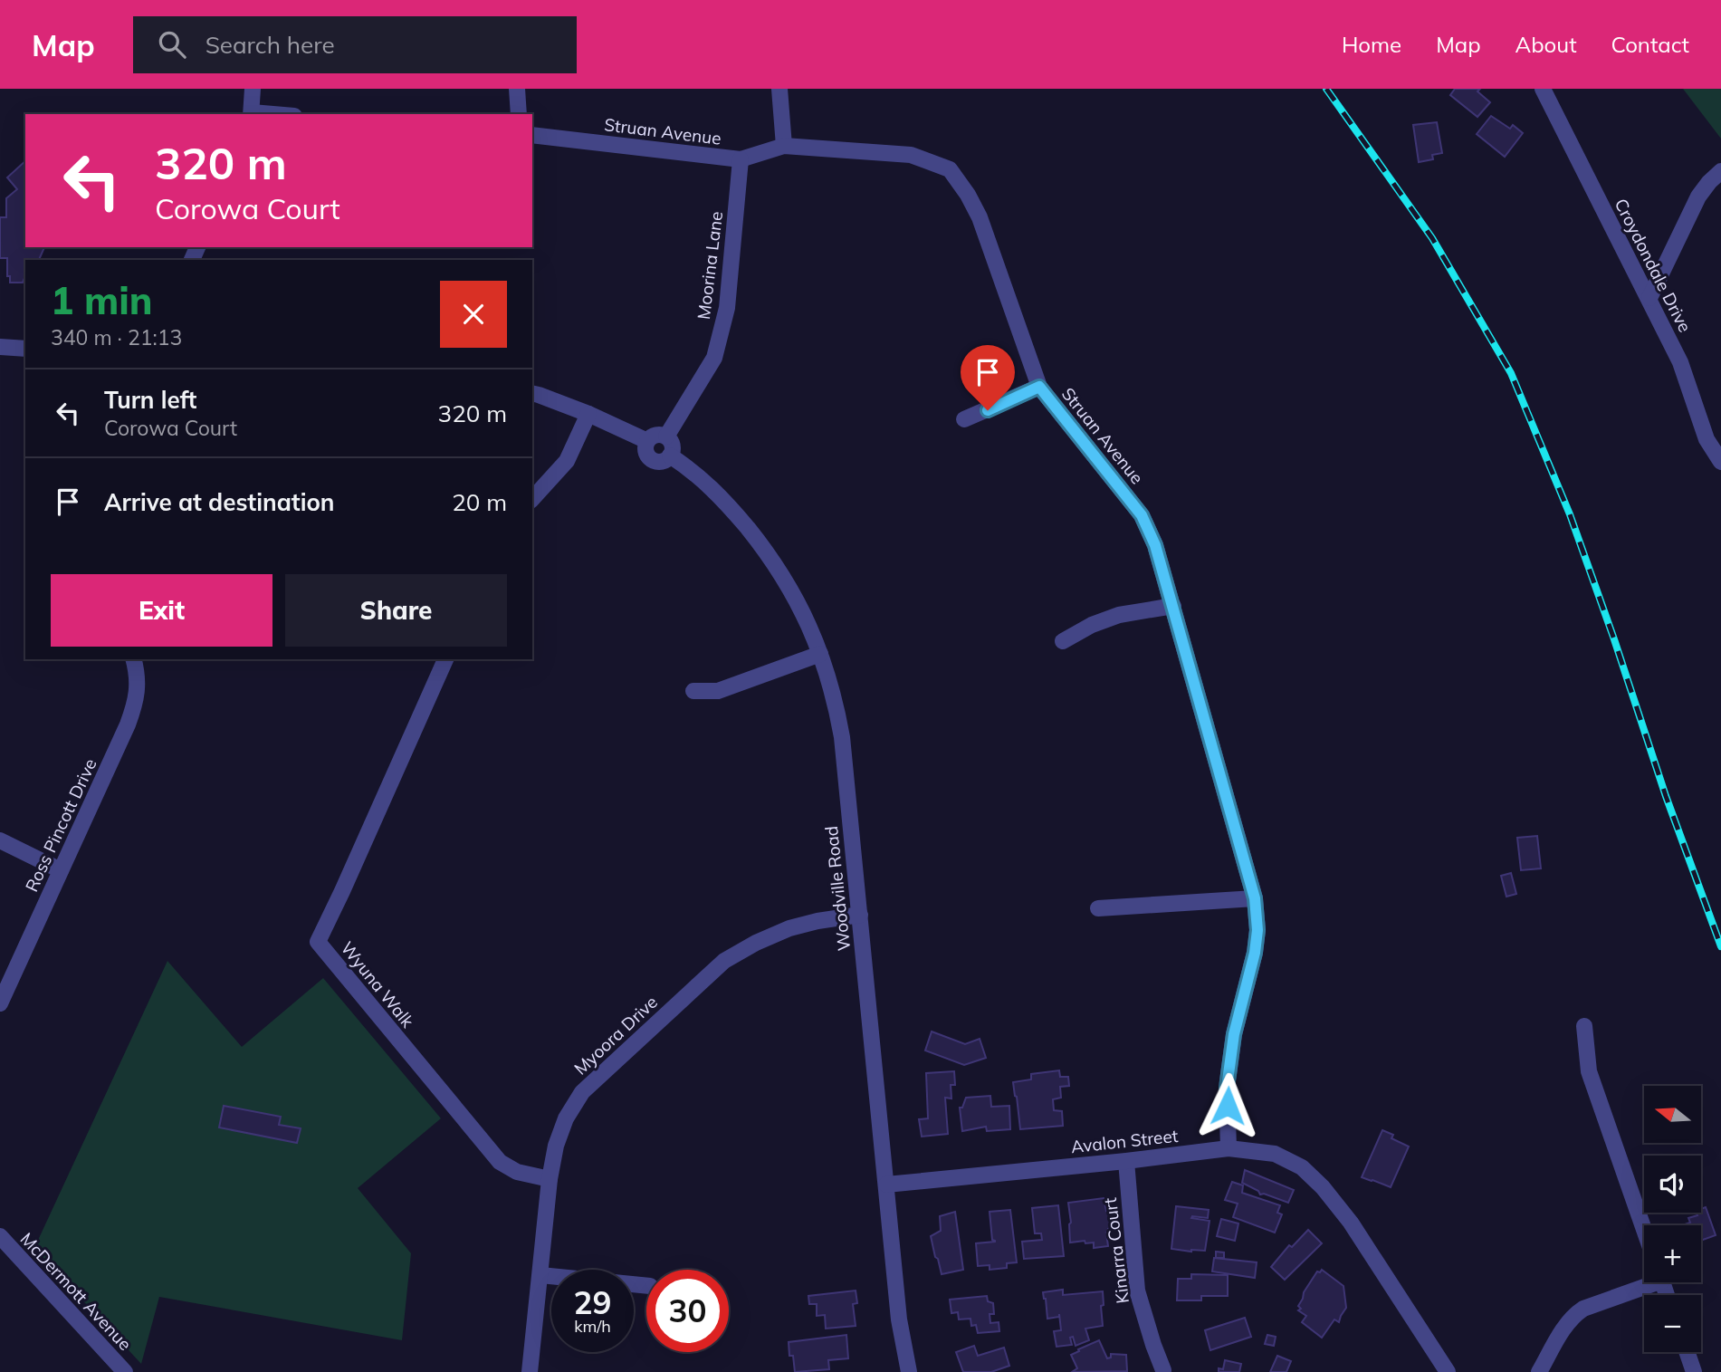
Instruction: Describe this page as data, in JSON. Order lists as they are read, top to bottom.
{
  "streets": {
    "street": [
      "Struan Avenue",
      "Moorina Lane",
      "Croydondale Drive",
      "Ross Pincott Drive",
      "Woodville Road",
      "Wyuna Walk",
      "Myoora Drive",
      "Avalon Street",
      "Kinarra Court",
      "McDermott Avenue"
    ]
  },
  "crossings": [
    ["Struan Avenue", "Moorina Lane"],
    ["Struan Avenue", "Avalon Street"],
    ["Moorina Lane", "Woodville Road"],
    ["Woodville Road", "Myoora Drive"],
    ["Woodville Road", "Avalon Street"],
    ["Wyuna Walk", "Myoora Drive"],
    ["Avalon Street", "Kinarra Court"]
  ],
  "north": "left",
  "page": {
    "header": "Map",
    "search": "Search here",
    "nav": [
      "Home",
      "Map",
      "About",
      "Contact"
    ],
    "turn": ["320 m", "Corowa Court"],
    "heading": ["1 min", "340 m · 21:13"],
    "list": [
      {
        "name": "Turn left",
        "note": "Corowa Court",
        "value": "320 m"
      },
      {
        "name": "Arrive at destination",
        "value": "20 m"
      }
    ],
    "buttons": ["Exit", "Share"],
    "map_buttons": ["+", "−"],
    "speed": "29 km/h",
    "limit": "30"
  }
}
